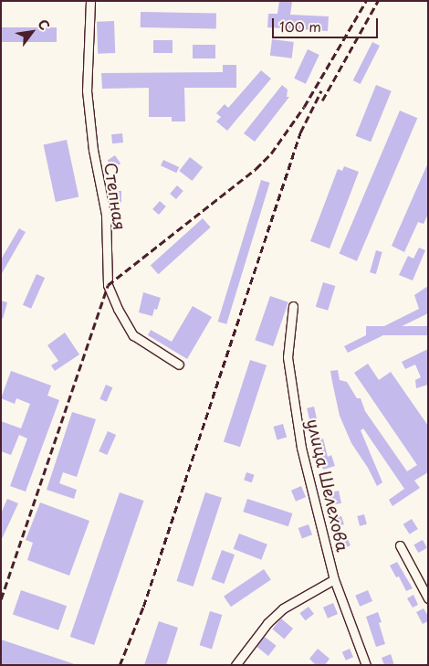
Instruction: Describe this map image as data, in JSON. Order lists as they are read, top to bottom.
{
  "streets": {
    "street": ["Степная", "улица Шелехова"]
  },
  "scale_bar": "100 m",
  "north": "top right"
}
